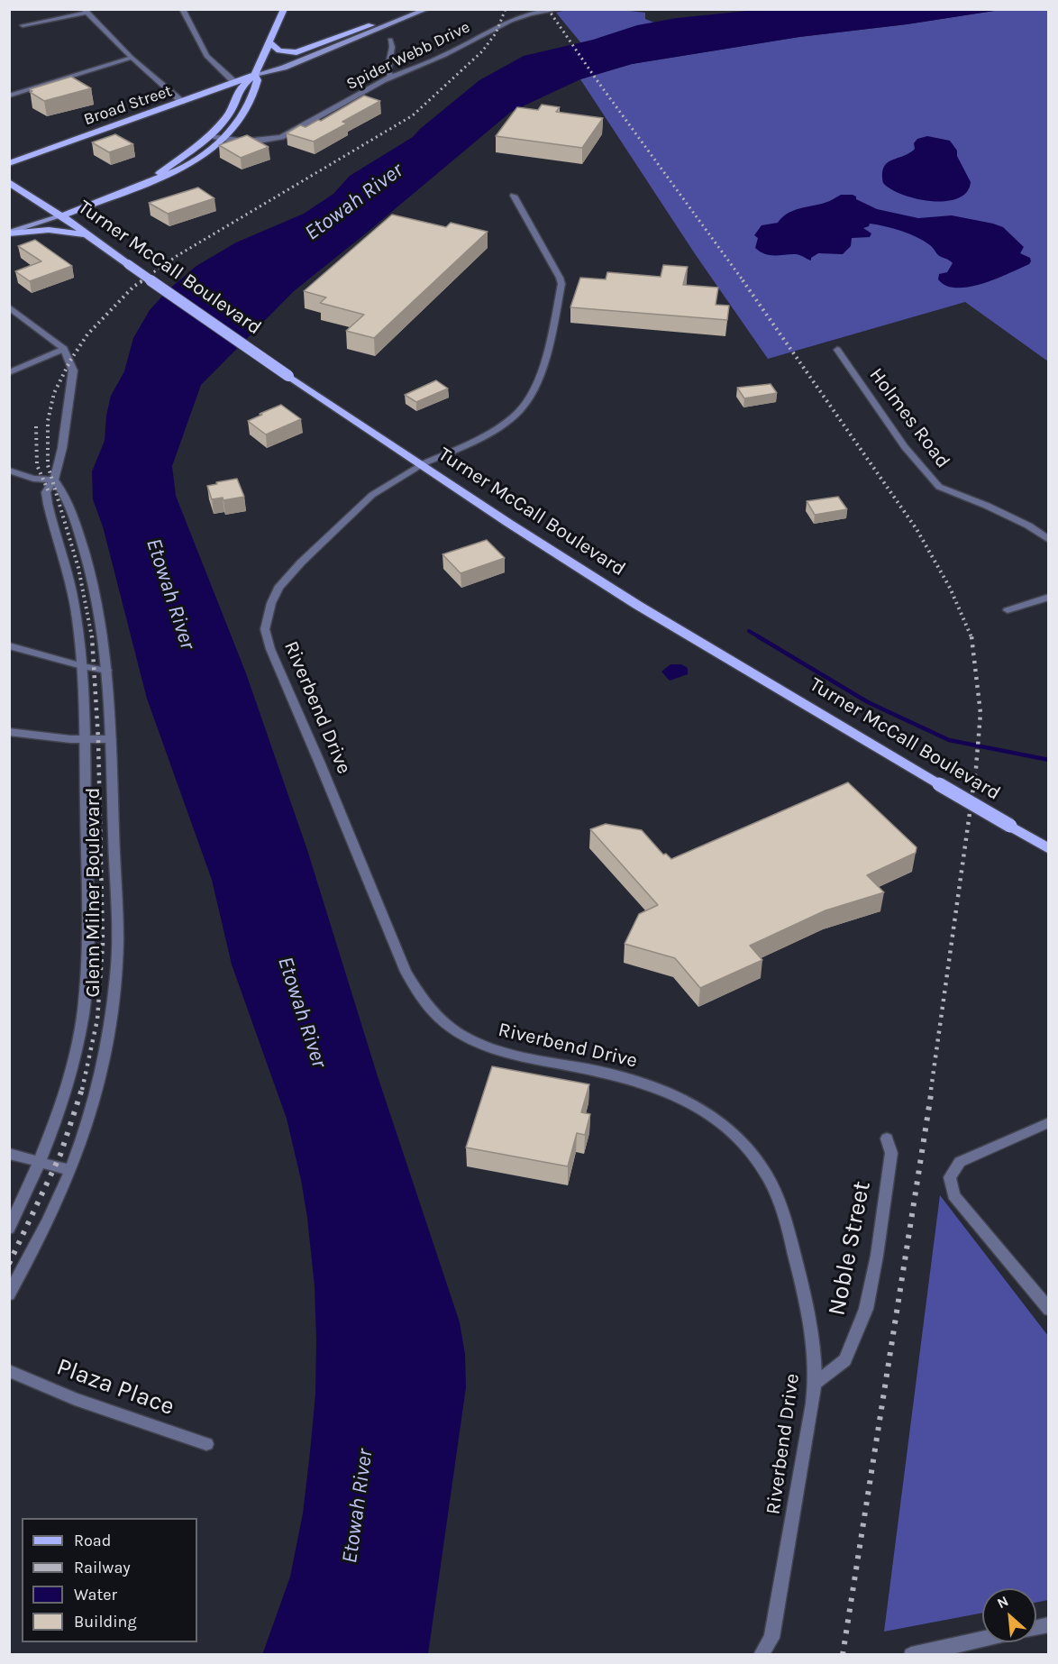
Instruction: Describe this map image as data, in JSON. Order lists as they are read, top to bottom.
{
  "streets": {
    "main road": ["Broad Street", "Turner McCall Boulevard"],
    "street": [
      "Spider Webb Drive",
      "Holmes Road",
      "Riverbend Drive",
      "Glenn Milner Boulevard",
      "Noble Street",
      "Plaza Place"
    ]
  },
  "crossings": [
    ["Turner McCall Boulevard", "Riverbend Drive"],
    ["Riverbend Drive", "Noble Street"]
  ],
  "water": ["Etowah River"],
  "legend": [
    "Road",
    "Railway",
    "Water",
    "Building"
  ],
  "north": "top left"
}
